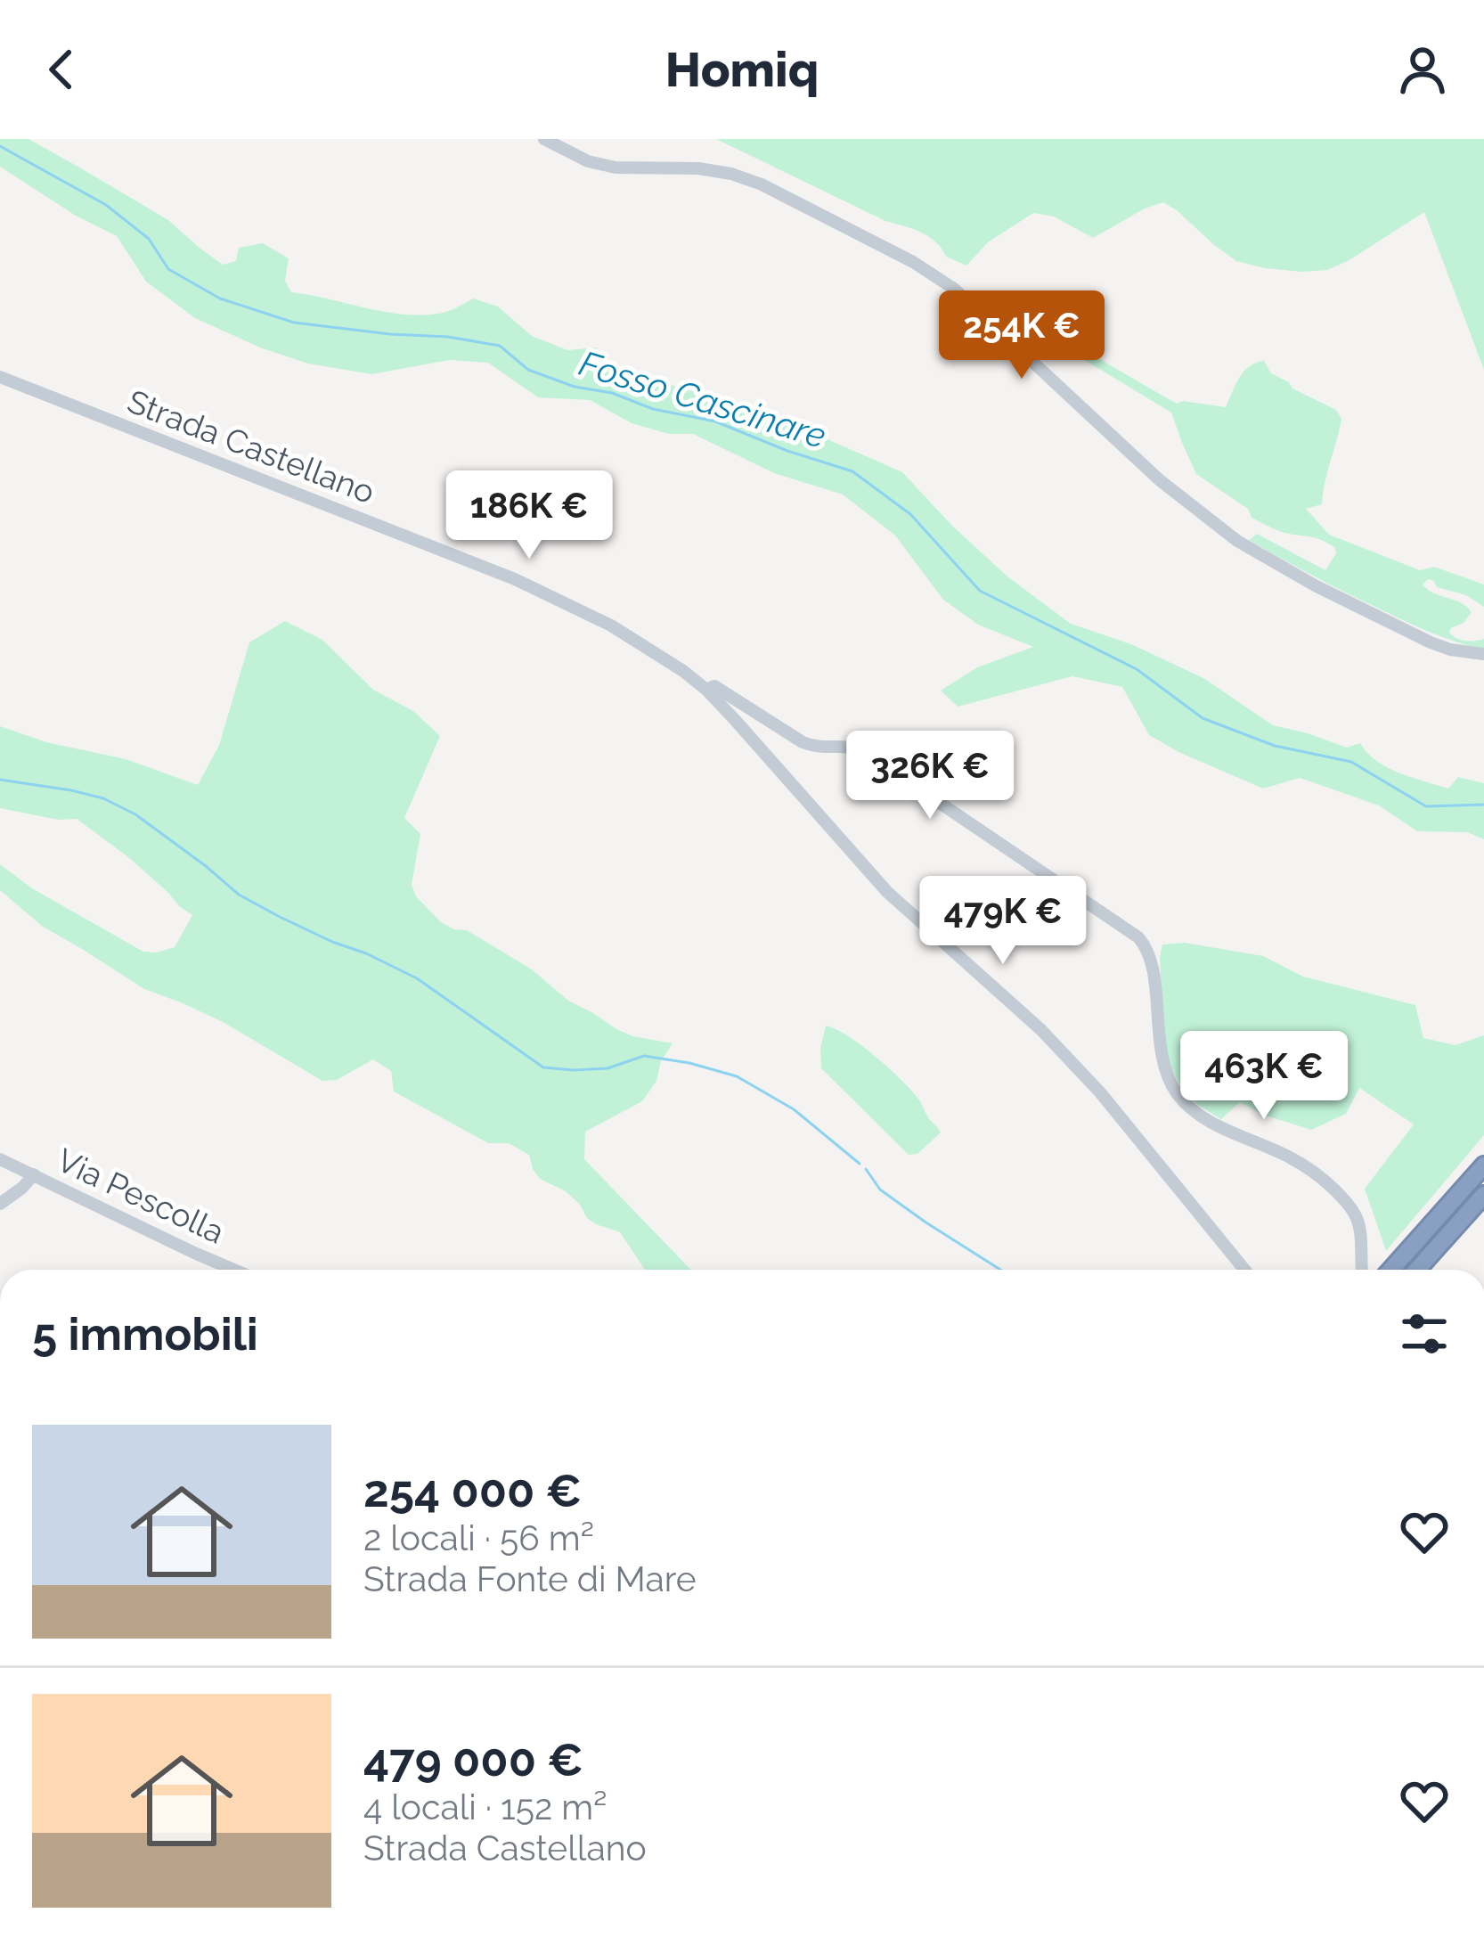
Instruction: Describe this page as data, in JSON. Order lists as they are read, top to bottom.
{
  "streets": {
    "street": ["Strada Castellano", "Via Pescolla"]
  },
  "water": ["Fosso Cascinare"],
  "page": {
    "header": "Homiq",
    "price": [
      "254K €",
      "186K €",
      "326K €",
      "479K €",
      "463K €"
    ],
    "heading": "5 immobili",
    "list": [
      {
        "name": "254 000 €",
        "note": "2 locali · 56 m² · Strada Fonte di Mare"
      },
      {
        "name": "479 000 €",
        "note": "4 locali · 152 m² · Strada Castellano"
      }
    ]
  }
}
